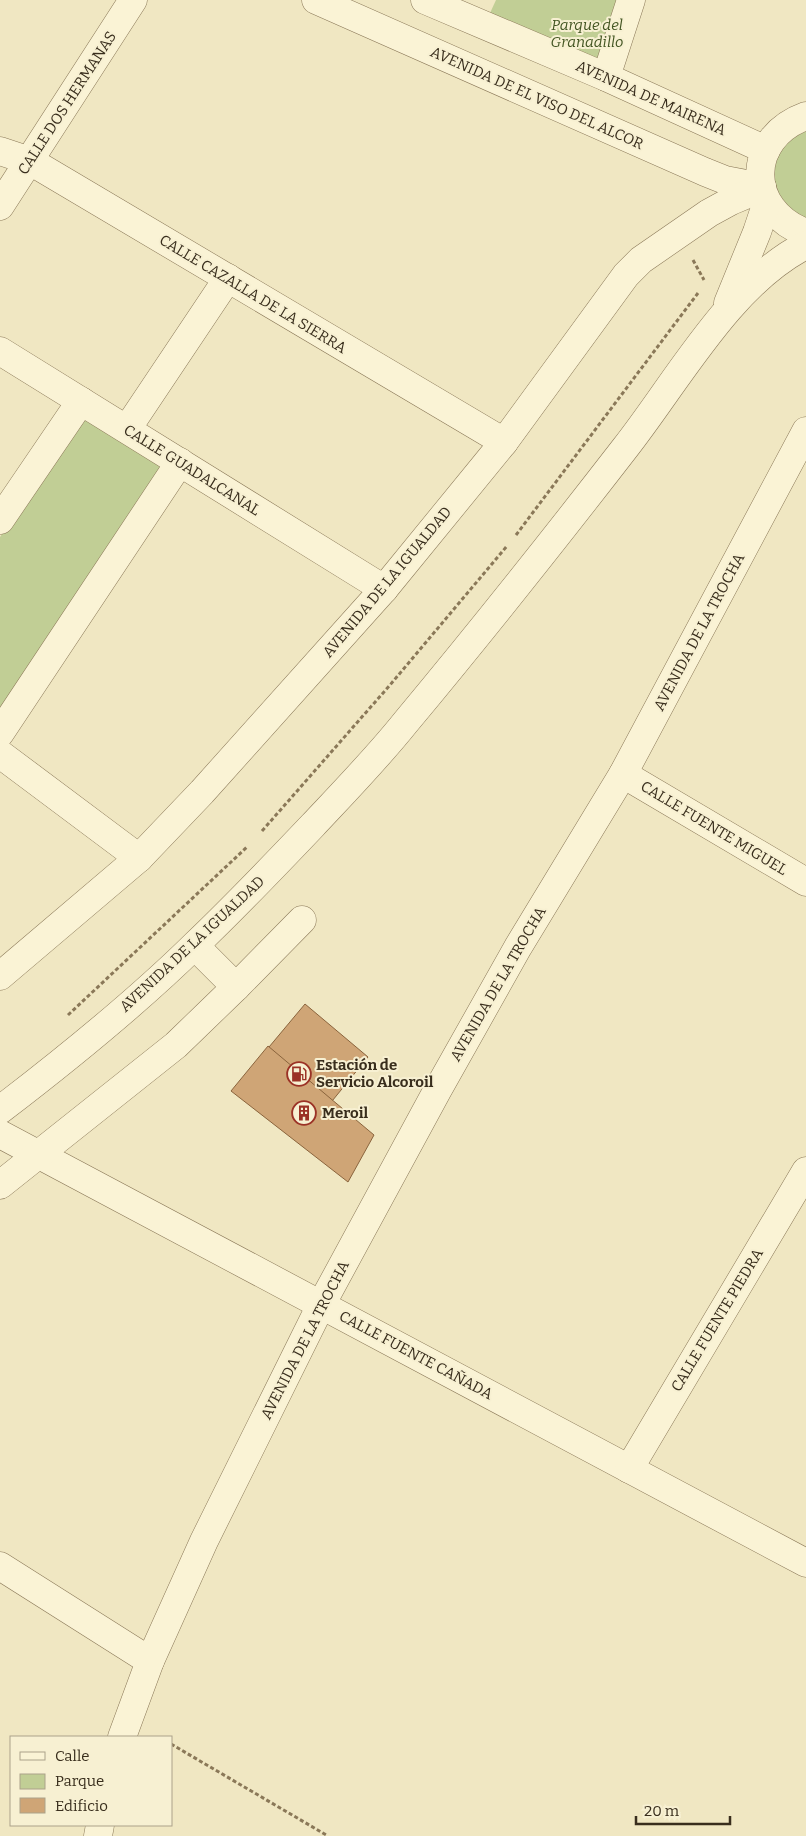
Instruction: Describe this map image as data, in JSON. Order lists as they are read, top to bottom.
{
  "streets": {
    "street": [
      "AVENIDA DE EL VISO DEL ALCOR",
      "AVENIDA DE MAIRENA",
      "CALLE DOS HERMANAS",
      "CALLE CAZALLA DE LA SIERRA",
      "CALLE GUADALCANAL",
      "AVENIDA DE LA IGUALDAD",
      "AVENIDA DE LA TROCHA",
      "CALLE FUENTE MIGUEL",
      "CALLE FUENTE PIEDRA",
      "CALLE FUENTE CAÑADA"
    ]
  },
  "crossings": [
    ["AVENIDA DE EL VISO DEL ALCOR", "AVENIDA DE LA IGUALDAD"],
    ["CALLE DOS HERMANAS", "CALLE CAZALLA DE LA SIERRA"],
    ["CALLE CAZALLA DE LA SIERRA", "AVENIDA DE LA IGUALDAD"],
    ["CALLE GUADALCANAL", "AVENIDA DE LA IGUALDAD"],
    ["AVENIDA DE LA TROCHA", "CALLE FUENTE MIGUEL"],
    ["AVENIDA DE LA TROCHA", "CALLE FUENTE CAÑADA"],
    ["CALLE FUENTE PIEDRA", "CALLE FUENTE CAÑADA"]
  ],
  "parks": ["Parque del Granadillo"],
  "places": {
    "fuel station": ["Estación de Servicio Alcoroil"],
    "building": ["Meroil"]
  },
  "legend": ["Calle", "Parque", "Edificio"],
  "scale_bar": "20 m"
}
